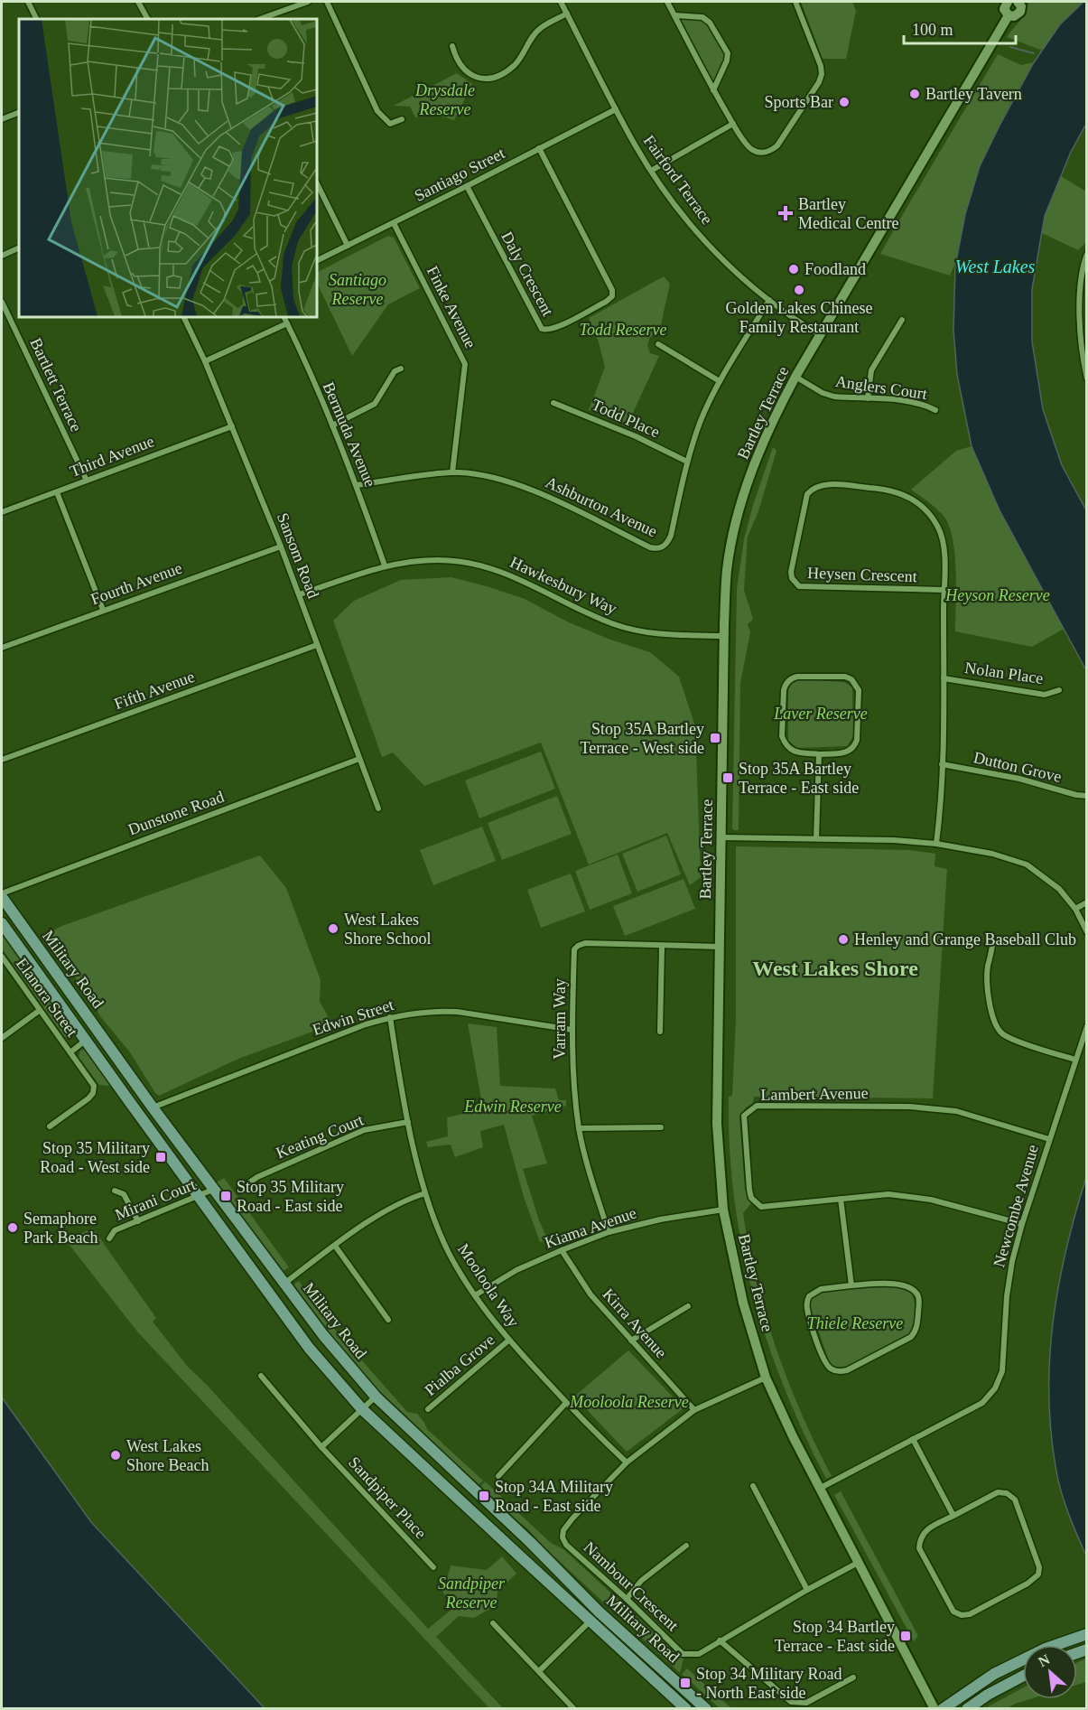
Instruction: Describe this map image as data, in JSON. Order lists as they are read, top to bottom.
{
  "streets": {
    "main road": ["Military Road"],
    "street": [
      "Santiago Street",
      "Fairford Terrace",
      "Daly Crescent",
      "Finke Avenue",
      "Bartlett Terrace",
      "Anglers Court",
      "Bartley Terrace",
      "Todd Place",
      "Bermuda Avenue",
      "Third Avenue",
      "Ashburton Avenue",
      "Sansom Road",
      "Heysen Crescent",
      "Fourth Avenue",
      "Hawkesbury Way",
      "Nolan Place",
      "Fifth Avenue",
      "Dutton Grove",
      "Dunstone Road",
      "Elanora Street",
      "Edwin Street",
      "Varram Way",
      "Lambert Avenue",
      "Keating Court",
      "Mirani Court",
      "Newcombe Avenue",
      "Kiama Avenue",
      "Mooloola Way",
      "Kirra Avenue",
      "Pialba Grove",
      "Sandpiper Place",
      "Nambour Crescent"
    ]
  },
  "crossings": [
    ["Santiago Street", "Fairford Terrace"],
    ["Santiago Street", "Daly Crescent"],
    ["Santiago Street", "Finke Avenue"],
    ["Fairford Terrace", "Bartley Terrace"],
    ["Fairford Terrace", "Ashburton Avenue"],
    ["Finke Avenue", "Ashburton Avenue"],
    ["Bartlett Terrace", "Third Avenue"],
    ["Anglers Court", "Bartley Terrace"],
    ["Bartley Terrace", "Hawkesbury Way"],
    ["Bartley Terrace", "Varram Way"],
    ["Bartley Terrace", "Newcombe Avenue"],
    ["Bartley Terrace", "Kiama Avenue"],
    ["Bartley Terrace", "Nambour Crescent"],
    ["Todd Place", "Ashburton Avenue"],
    ["Bermuda Avenue", "Ashburton Avenue"],
    ["Bermuda Avenue", "Hawkesbury Way"],
    ["Third Avenue", "Sansom Road"],
    ["Sansom Road", "Fourth Avenue"],
    ["Sansom Road", "Hawkesbury Way"],
    ["Sansom Road", "Fifth Avenue"],
    ["Sansom Road", "Dunstone Road"],
    ["Heysen Crescent", "Nolan Place"],
    ["Heysen Crescent", "Dutton Grove"],
    ["Dunstone Road", "Military Road"],
    ["Military Road", "Elanora Street"],
    ["Military Road", "Edwin Street"],
    ["Military Road", "Mirani Court"],
    ["Edwin Street", "Varram Way"],
    ["Edwin Street", "Mooloola Way"],
    ["Varram Way", "Kiama Avenue"],
    ["Lambert Avenue", "Newcombe Avenue"],
    ["Keating Court", "Mooloola Way"],
    ["Kiama Avenue", "Mooloola Way"],
    ["Kiama Avenue", "Kirra Avenue"],
    ["Mooloola Way", "Pialba Grove"],
    ["Mooloola Way", "Nambour Crescent"],
    ["Kirra Avenue", "Nambour Crescent"]
  ],
  "districts": ["West Lakes Shore"],
  "water": ["West Lakes"],
  "parks": [
    "Drysdale Reserve",
    "Santiago Reserve",
    "Todd Reserve",
    "Heyson Reserve",
    "Laver Reserve",
    "Edwin Reserve",
    "Thiele Reserve",
    "Mooloola Reserve",
    "Sandpiper Reserve"
  ],
  "places": {
    "other": [
      "Bartley Tavern",
      "Sports Bar",
      "Foodland",
      "Golden Lakes Chinese Family Restaurant",
      "West Lakes Shore School",
      "Henley and Grange Baseball Club",
      "Semaphore Park Beach",
      "West Lakes Shore Beach"
    ],
    "health": ["Bartley Medical Centre"],
    "transit": [
      "Stop 35A Bartley Terrace - West side",
      "Stop 35A Bartley Terrace - East side",
      "Stop 35 Military Road - West side",
      "Stop 35 Military Road - East side",
      "Stop 34A Military Road - East side",
      "Stop 34 Bartley Terrace - East side",
      "Stop 34 Military Road - North East side"
    ]
  },
  "scale_bar": "100 m",
  "north": "top left"
}
